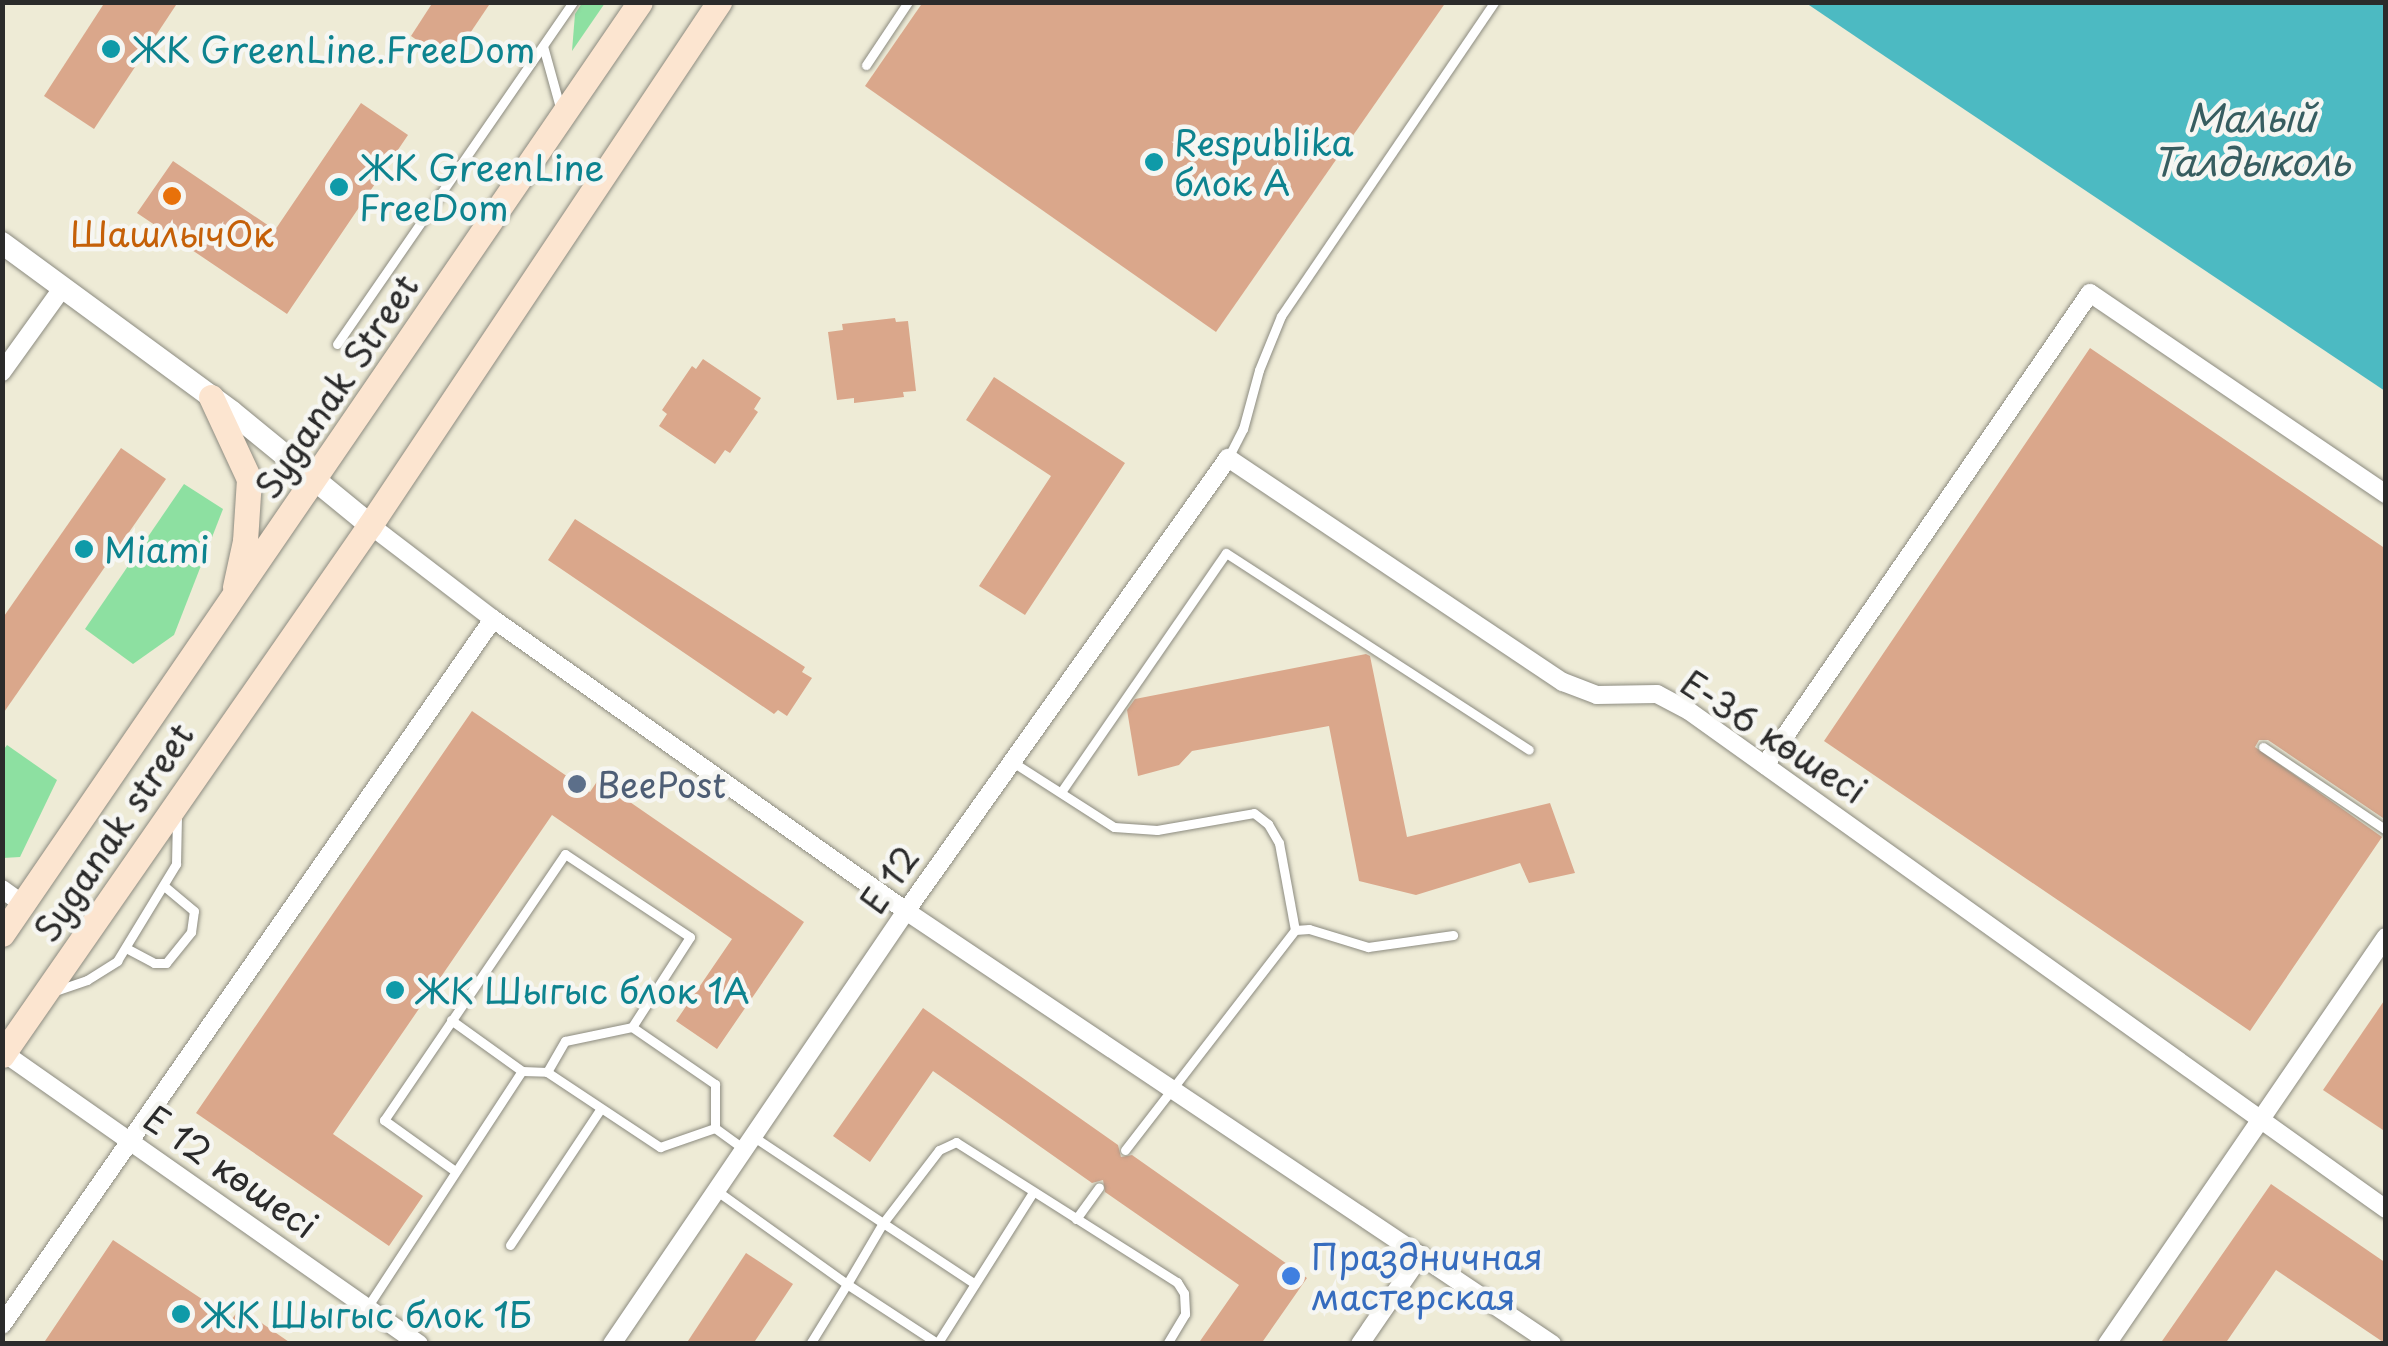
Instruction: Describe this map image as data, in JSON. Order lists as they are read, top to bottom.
{
  "streets": {
    "main road": ["Syganak Street", "Syganak street"],
    "street": ["Е-36 көшесі", "E 12", "Е 12 көшесі"]
  },
  "crossings": [
    ["Syganak Street", "Syganak street"],
    ["Е-36 көшесі", "E 12"],
    ["Syganak street", "Е 12 көшесі"]
  ],
  "water": ["Малый Талдыколь"],
  "places": [
    "ЖК GreenLine.FreeDom",
    "Respublika блок А",
    "ЖК GreenLine FreeDom",
    "ШашлычОк",
    "Miami",
    "BeePost",
    "ЖК Шыгыс блок 1А",
    "Праздничная мастерская",
    "ЖК Шыгыс блок 1Б"
  ]
}
